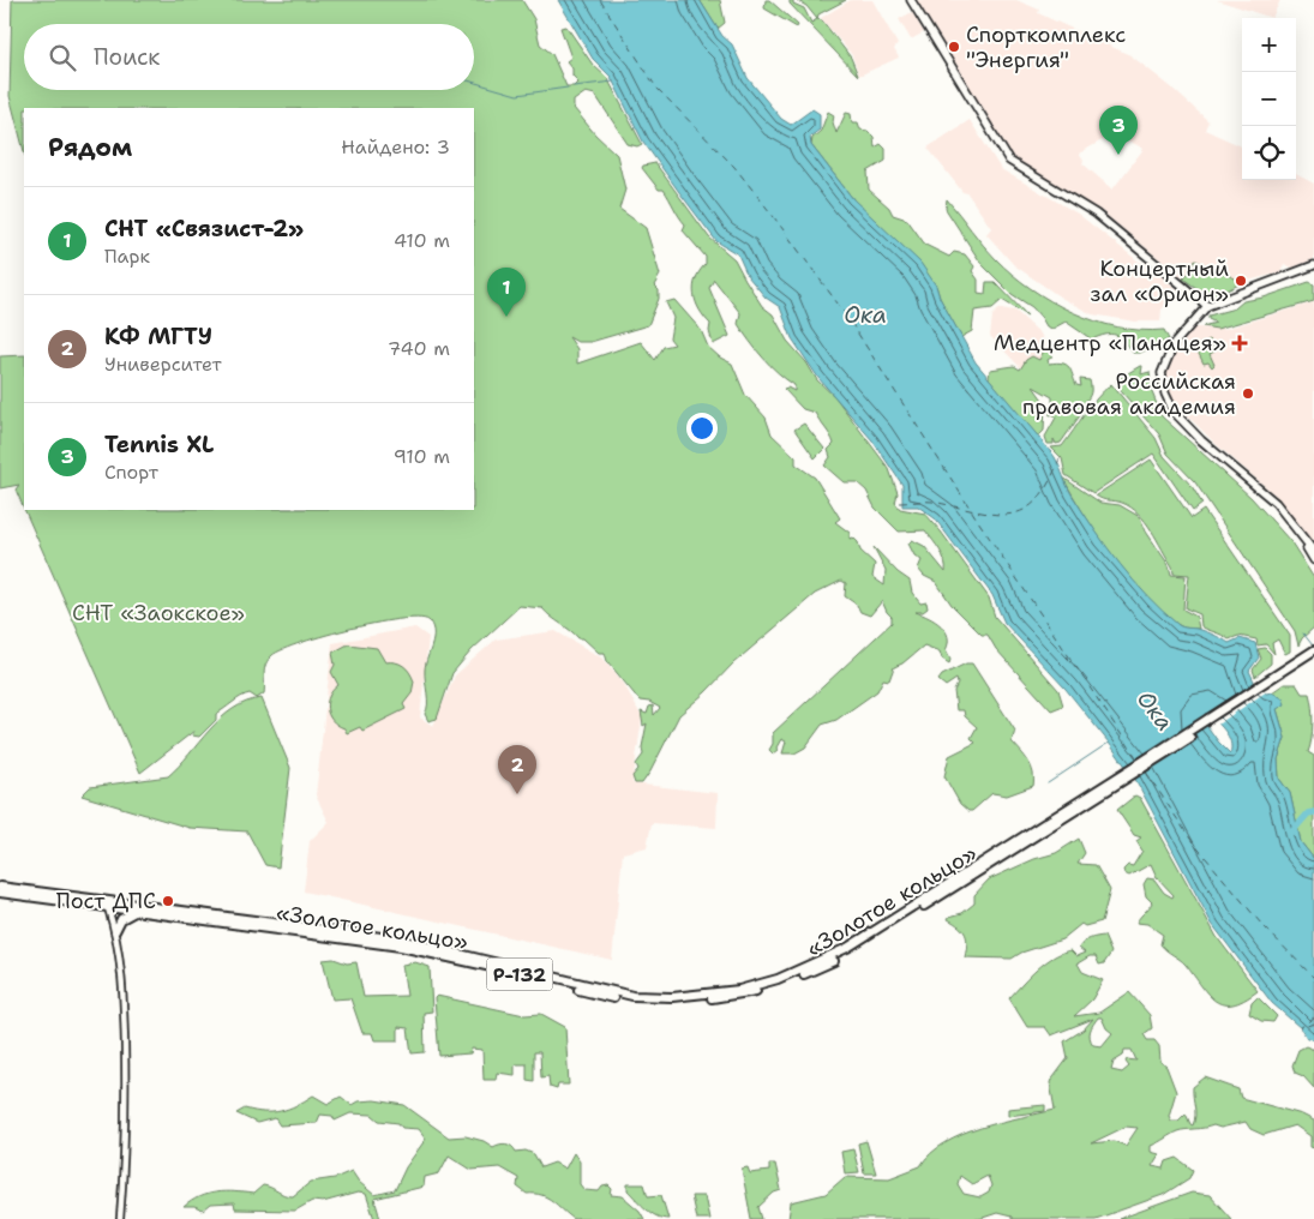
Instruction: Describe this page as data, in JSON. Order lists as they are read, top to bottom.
{
  "streets": {
    "highway": ["«Золотое кольцо»", "Р-132"]
  },
  "crossings": [
    ["«Золотое кольцо»", "Р-132"]
  ],
  "water": ["Ока"],
  "parks": ["СНТ «Заокское»"],
  "places": {
    "other": [
      "Спорткомплекс \"Энергия\"",
      "Концертный зал «Орион»",
      "Российская правовая академия",
      "Пост ДПС"
    ],
    "health": ["Медцентр «Панацея»"]
  },
  "page": {
    "map_buttons": ["+", "−"],
    "search": "Поиск",
    "pins": ["3", "1", "2"],
    "heading": ["Рядом", "Найдено: 3"],
    "list": [
      {
        "mark": "1",
        "name": "СНТ «Связист-2»",
        "note": "Парк",
        "value": "410 m"
      },
      {
        "mark": "2",
        "name": "КФ МГТУ",
        "note": "Университет",
        "value": "740 m"
      },
      {
        "mark": "3",
        "name": "Tennis XL",
        "note": "Спорт",
        "value": "910 m"
      }
    ]
  }
}
